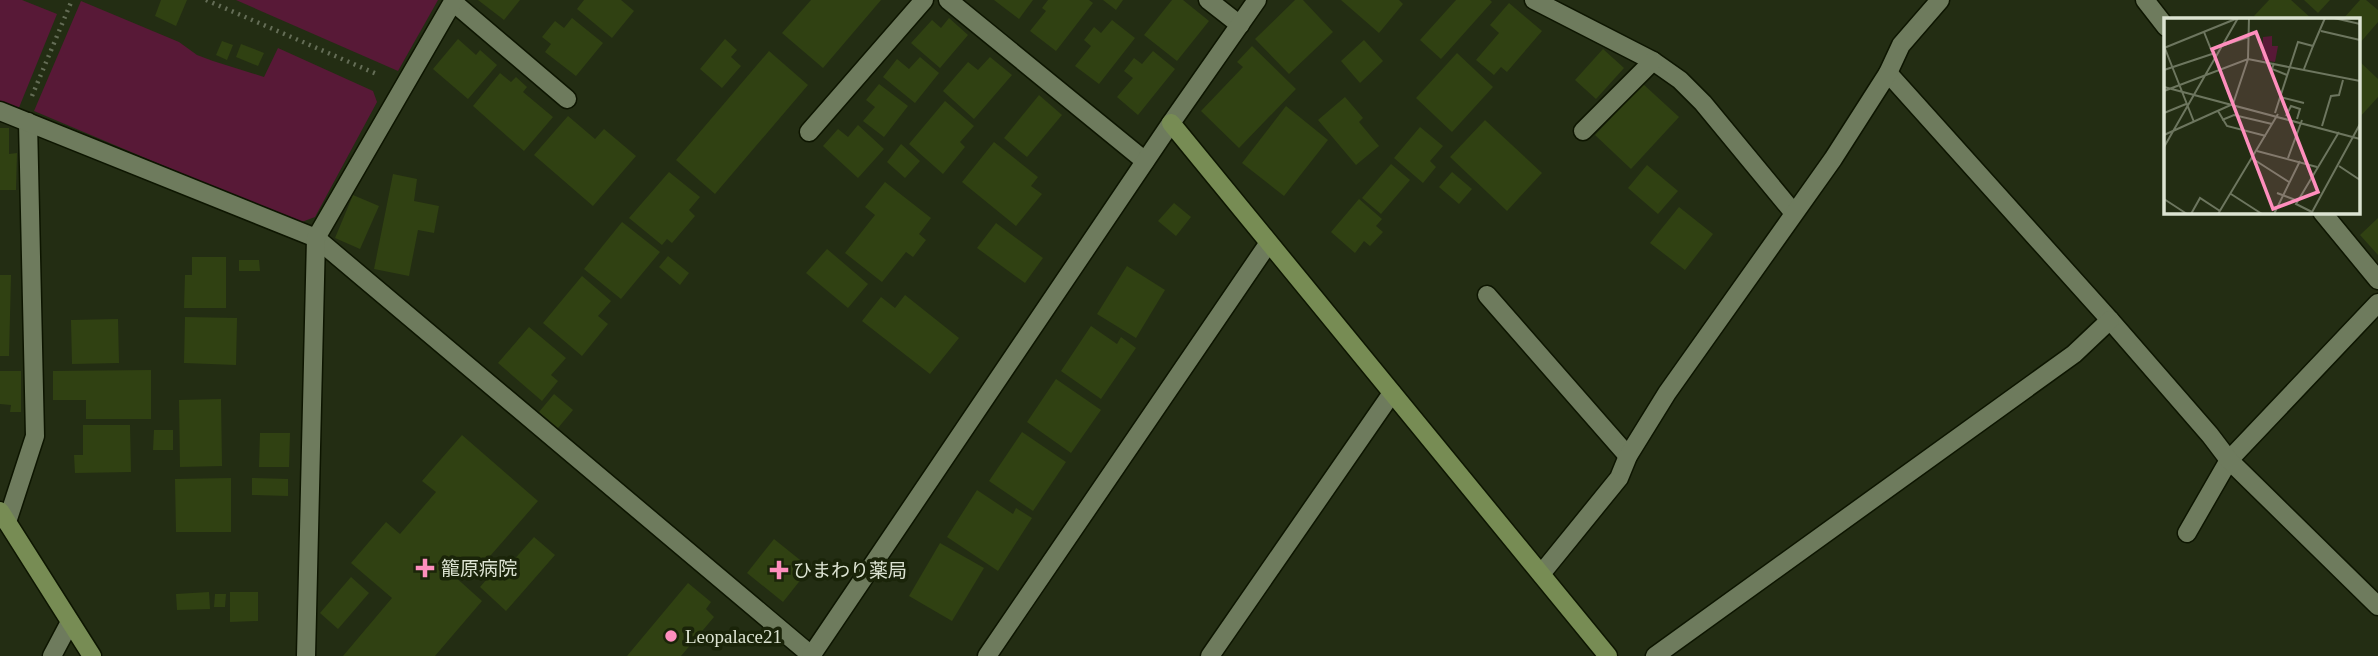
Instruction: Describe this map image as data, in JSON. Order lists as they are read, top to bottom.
{
  "places": {
    "health": ["籠原病院", "ひまわり薬局"],
    "other": ["Leopalace21"]
  }
}
